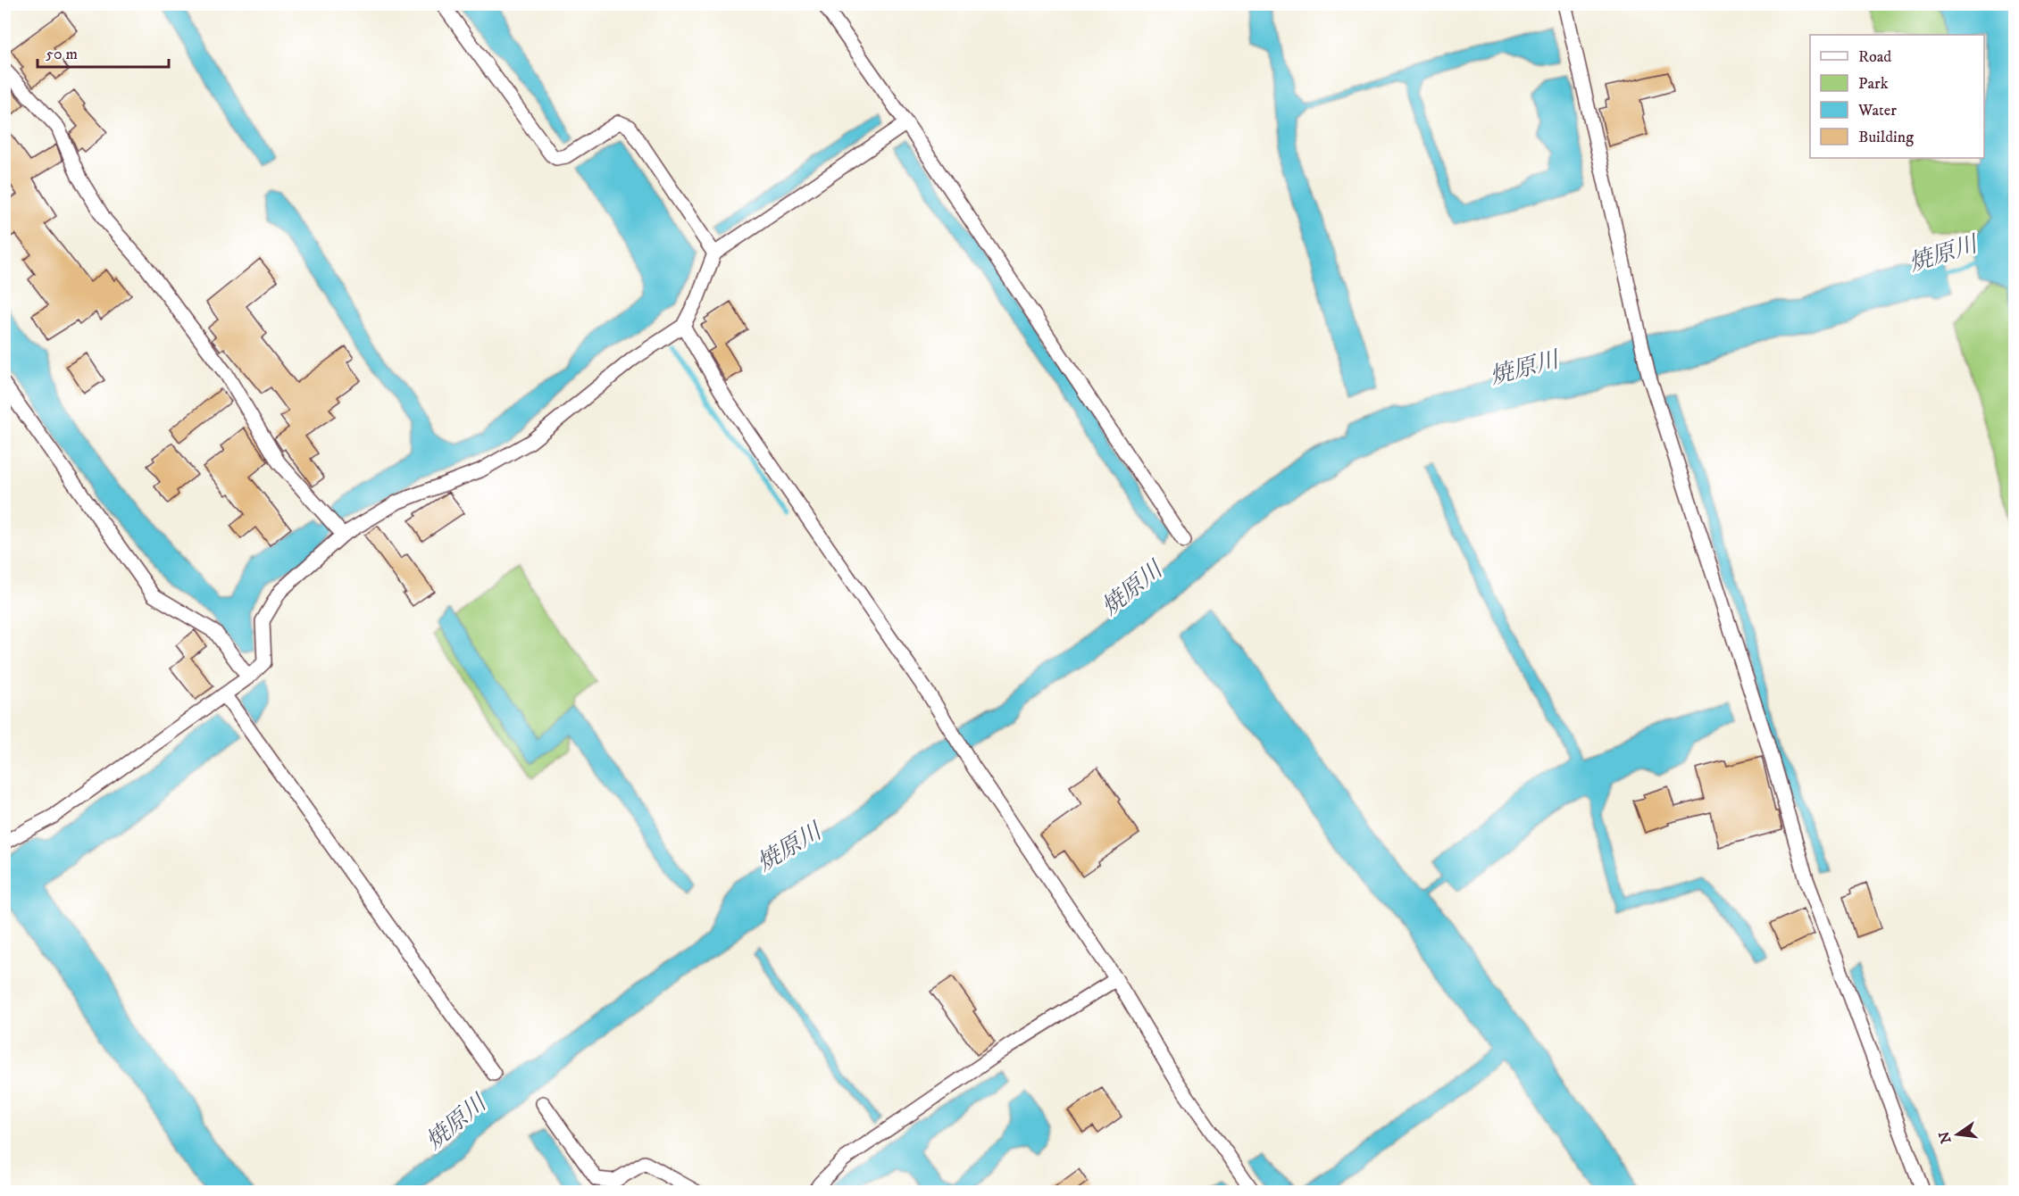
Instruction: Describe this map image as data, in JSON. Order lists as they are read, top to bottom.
{
  "water": ["焼原川"],
  "legend": [
    "Road",
    "Park",
    "Water",
    "Building"
  ],
  "scale_bar": "50 m",
  "north": "left"
}
